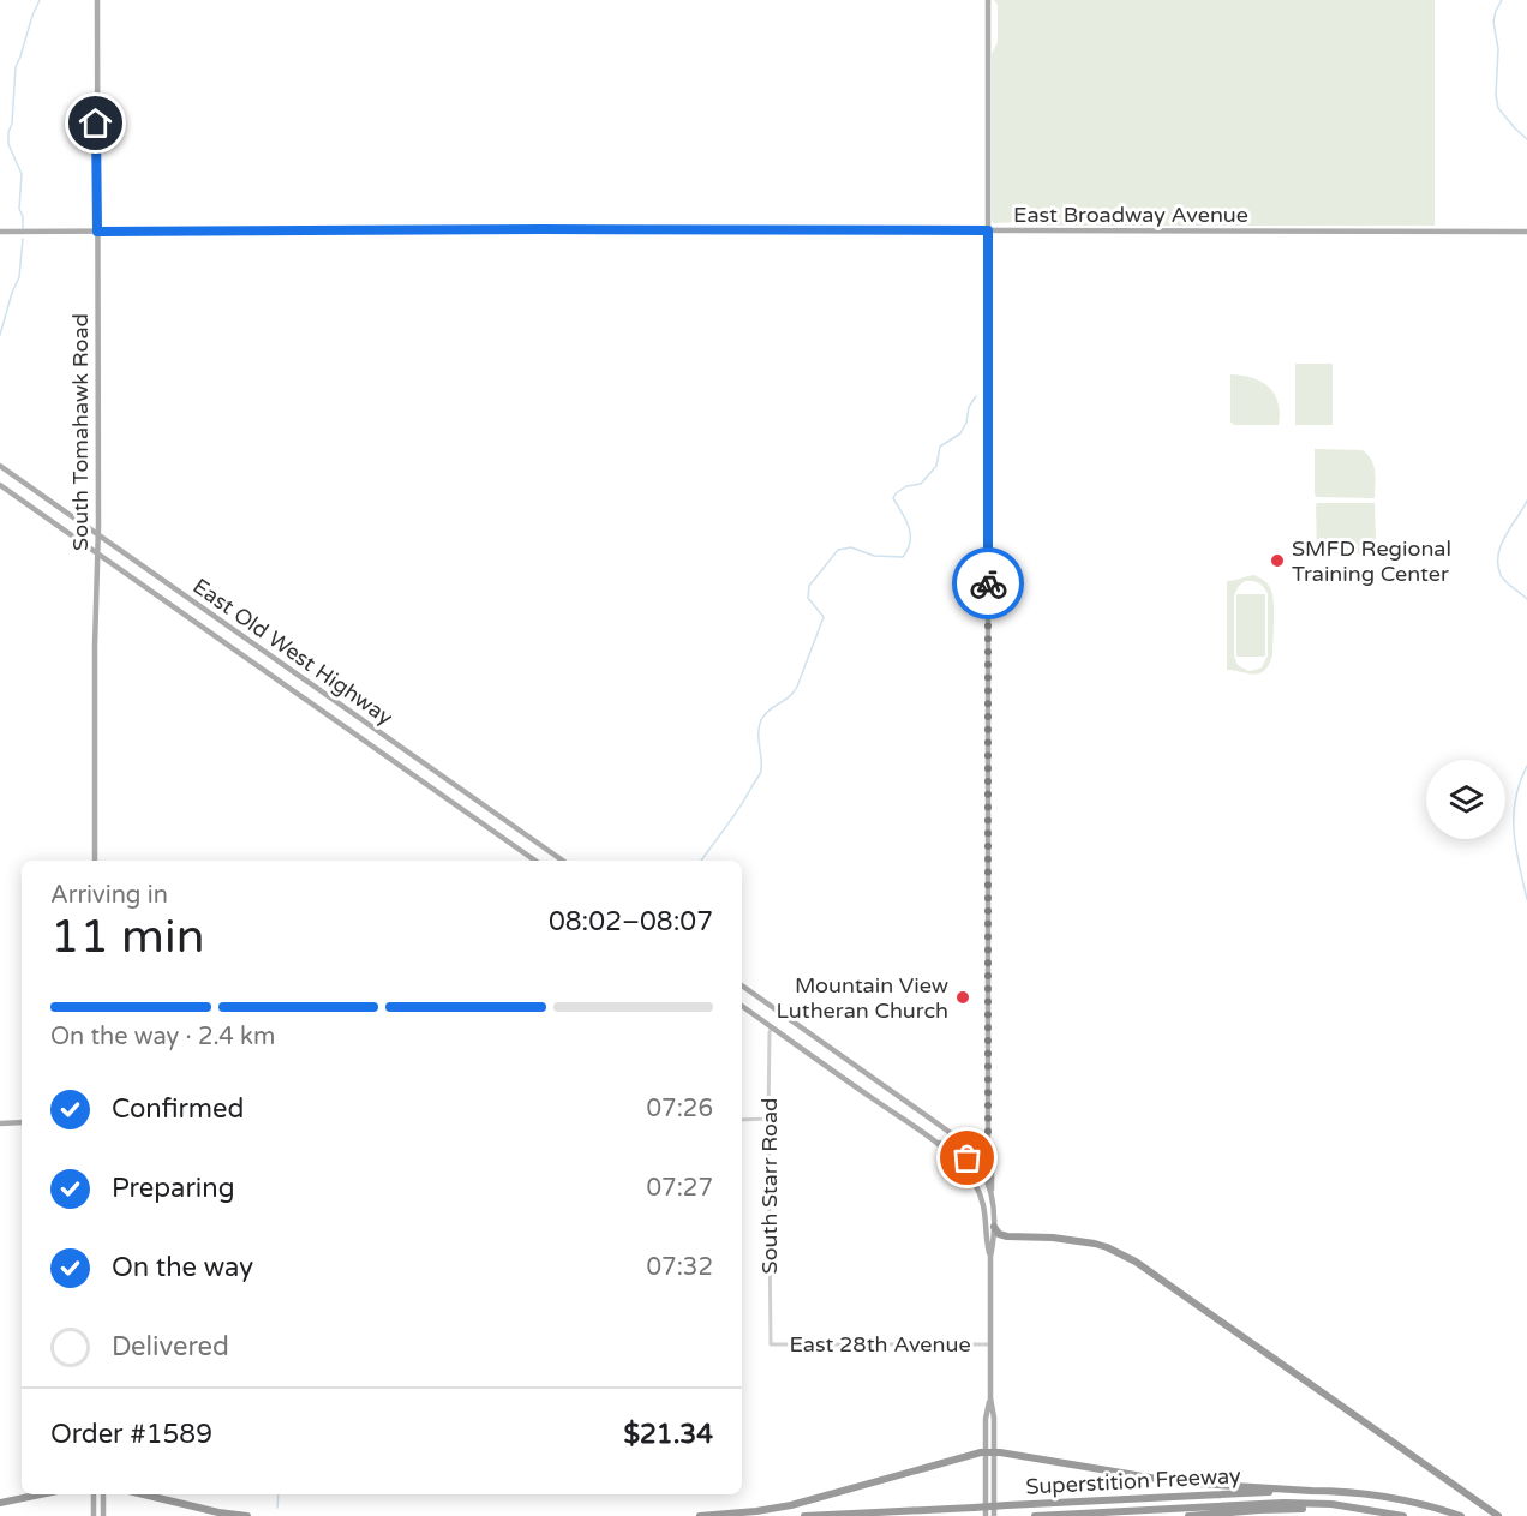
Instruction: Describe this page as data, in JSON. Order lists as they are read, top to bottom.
{
  "streets": {
    "highway": ["Superstition Freeway"],
    "main road": ["East Broadway Avenue", "South Tomahawk Road", "East Old West Highway"],
    "street": ["South Starr Road", "East 28th Avenue"]
  },
  "crossings": [
    ["East Broadway Avenue", "South Tomahawk Road"],
    ["South Tomahawk Road", "East Old West Highway"],
    ["South Starr Road", "East 28th Avenue"]
  ],
  "places": ["SMFD Regional Training Center", "Mountain View Lutheran Church"],
  "page": {
    "heading": ["11 min", "Arriving in", "08:02–08:07"],
    "panel": ["Order #1589", "$21.34"],
    "bar": "On the way · 2.4 km",
    "list": [
      ["Confirmed", "07:26"],
      ["Preparing", "07:27"],
      ["On the way", "07:32"],
      "Delivered"
    ]
  }
}
